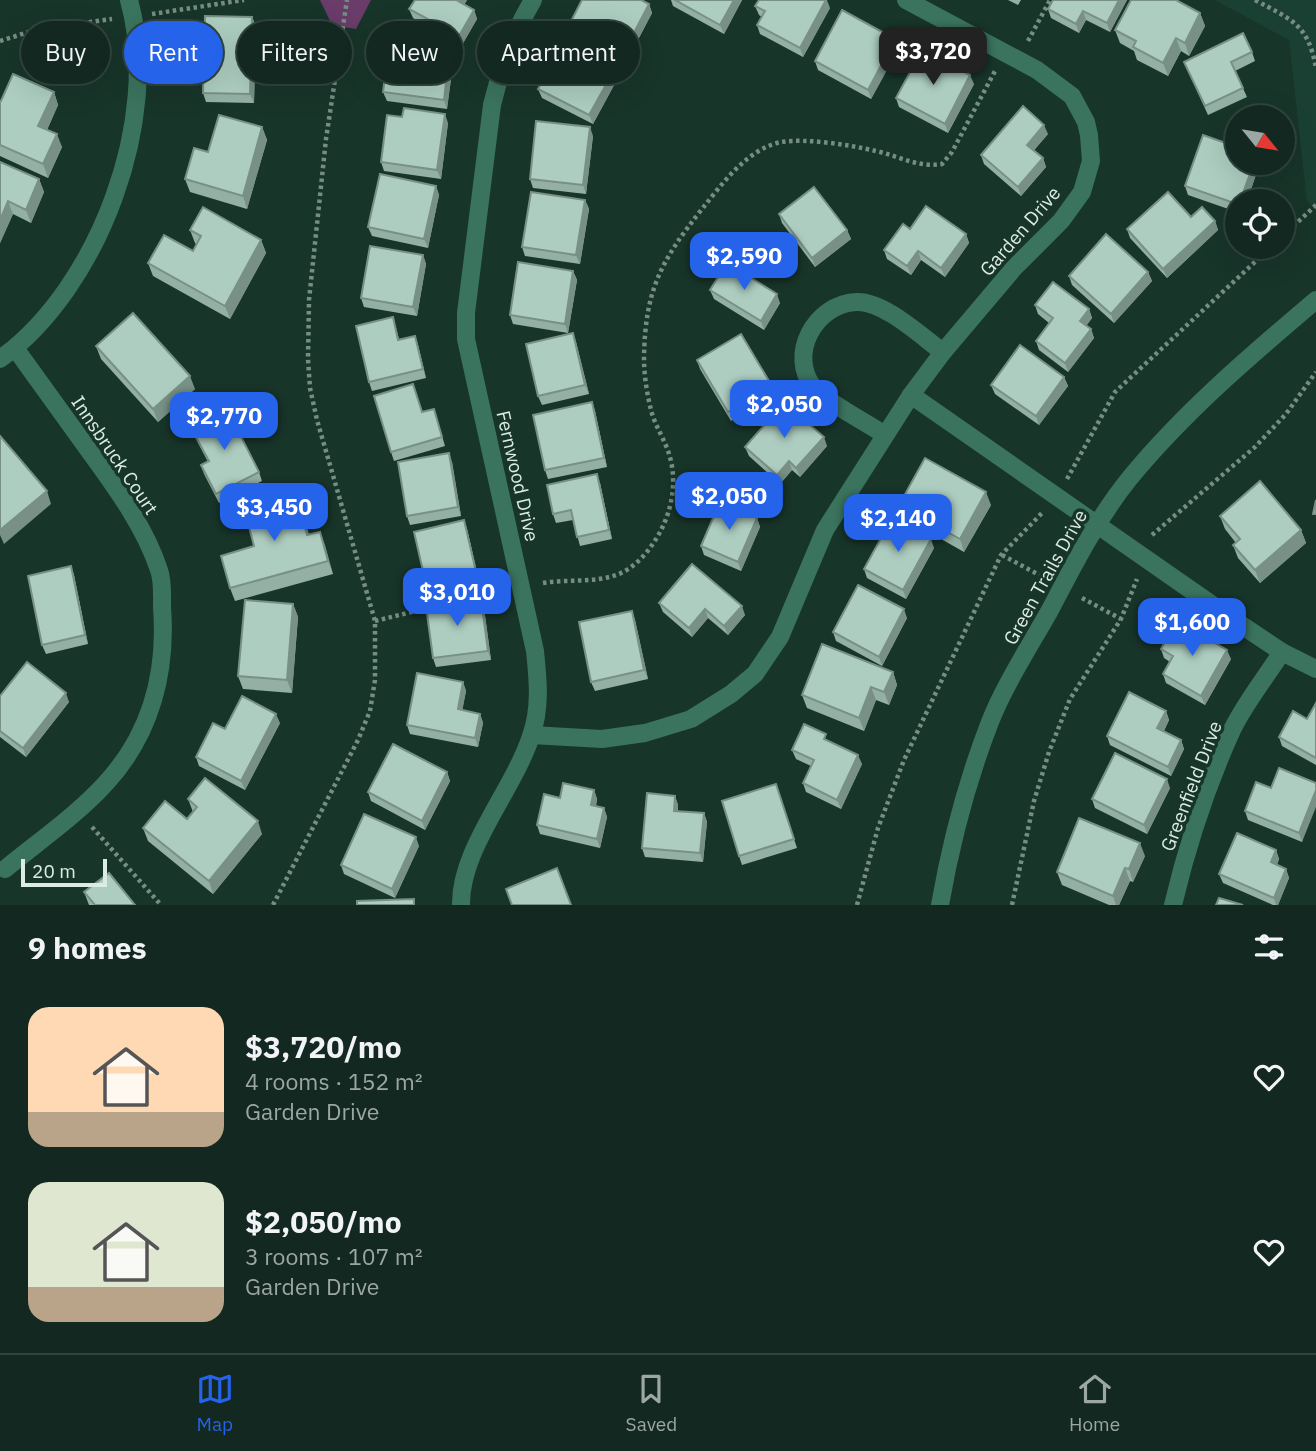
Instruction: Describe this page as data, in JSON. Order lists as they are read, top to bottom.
{
  "streets": {
    "street": [
      "Garden Drive",
      "Innsbruck Court",
      "Fernwood Drive",
      "Green Trails Drive",
      "Greenfield Drive"
    ]
  },
  "crossings": [
    ["Garden Drive", "Fernwood Drive"]
  ],
  "scale_bar": "20 m",
  "north": "bottom right",
  "page": {
    "chip": [
      "Buy",
      "Rent",
      "Filters",
      "New",
      "Apartment"
    ],
    "price": [
      "$3,720",
      "$2,590",
      "$2,050",
      "$2,770",
      "$2,050",
      "$3,450",
      "$2,140",
      "$3,010",
      "$1,600"
    ],
    "scale": "20 m",
    "heading": "9 homes",
    "list": [
      {
        "name": "$3,720/mo",
        "note": "4 rooms · 152 m² · Garden Drive"
      },
      {
        "name": "$2,050/mo",
        "note": "3 rooms · 107 m² · Garden Drive"
      }
    ],
    "tabs": ["Map", "Saved", "Home"]
  }
}
